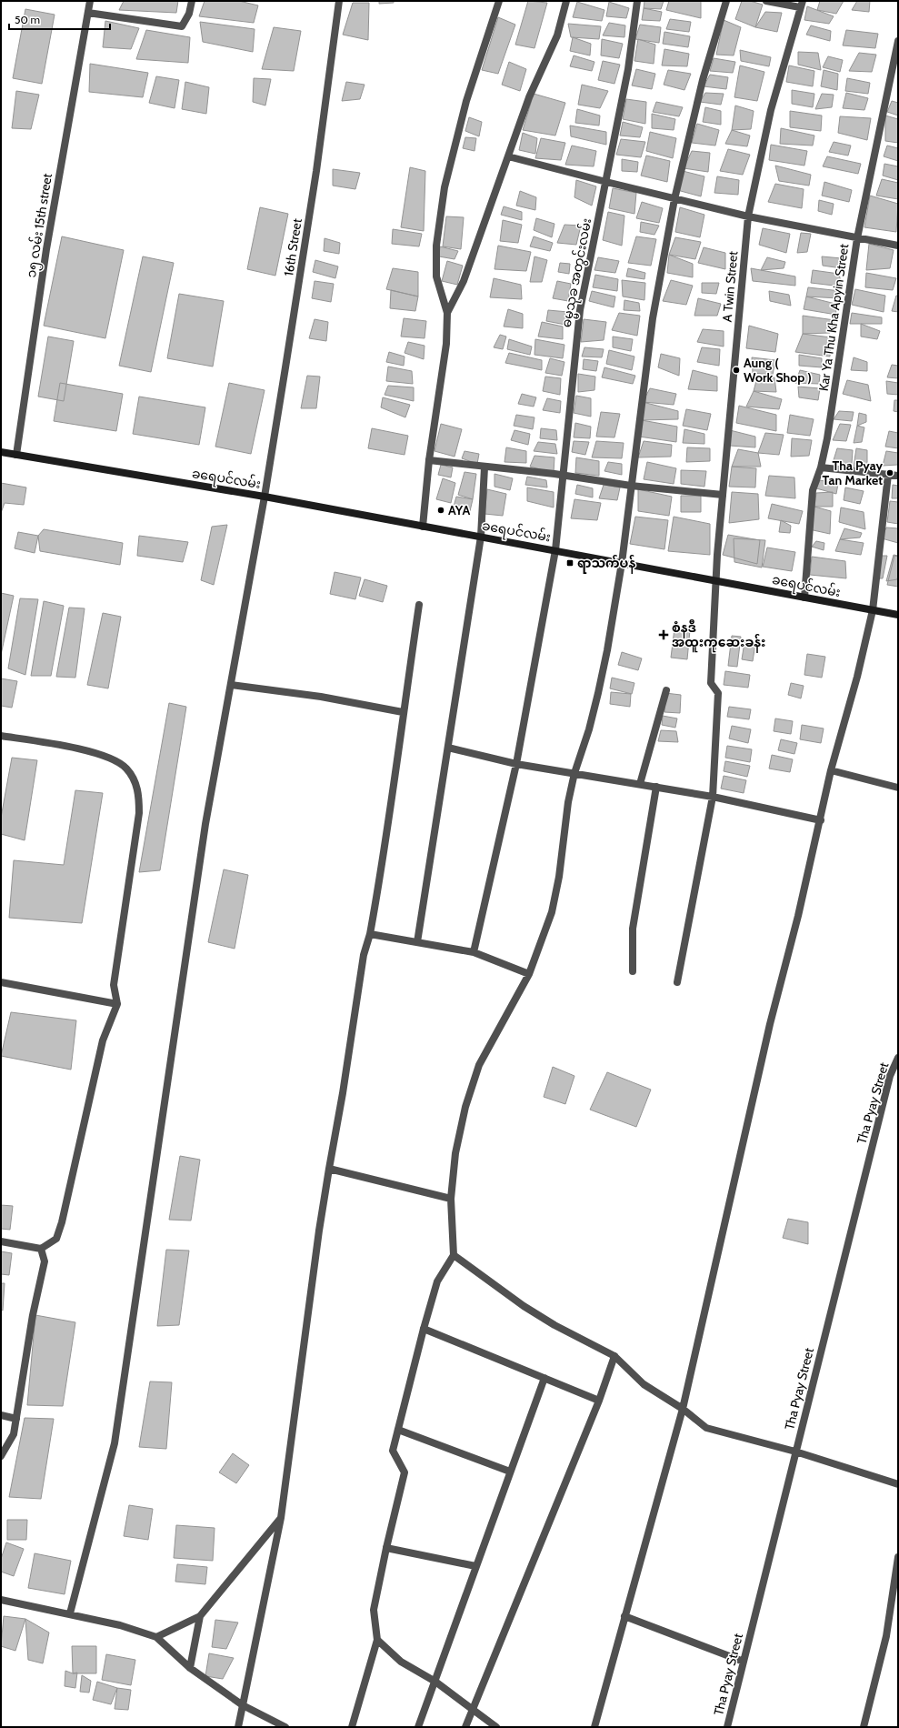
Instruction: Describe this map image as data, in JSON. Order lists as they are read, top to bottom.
{
  "streets": {
    "main road": ["ခရေပင်လမ်း"],
    "street": [
      "၁၅ လမ်း 15th street",
      "16th Street",
      "ဓမ္မသုခ အတွင်းလမ်း",
      "A Twin Street",
      "Kar Ya Thu Kha Apyin Street",
      "Tha Pyay Street"
    ]
  },
  "crossings": [
    ["၁၅ လမ်း 15th street", "ခရေပင်လမ်း"],
    ["16th Street", "ခရေပင်လမ်း"],
    ["ဓမ္မသုခ အတွင်းလမ်း", "ခရေပင်လမ်း"],
    ["A Twin Street", "ခရေပင်လမ်း"],
    ["Kar Ya Thu Kha Apyin Street", "ခရေပင်လမ်း"]
  ],
  "places": {
    "other": ["Aung ( Work Shop )", "Tha Pyay Tan Market", "AYA"],
    "transit": ["ရာသက်ပန်"],
    "health": ["စံနဒီ အထူးကုဆေးခန်း"]
  },
  "scale_bar": "50 m"
}
